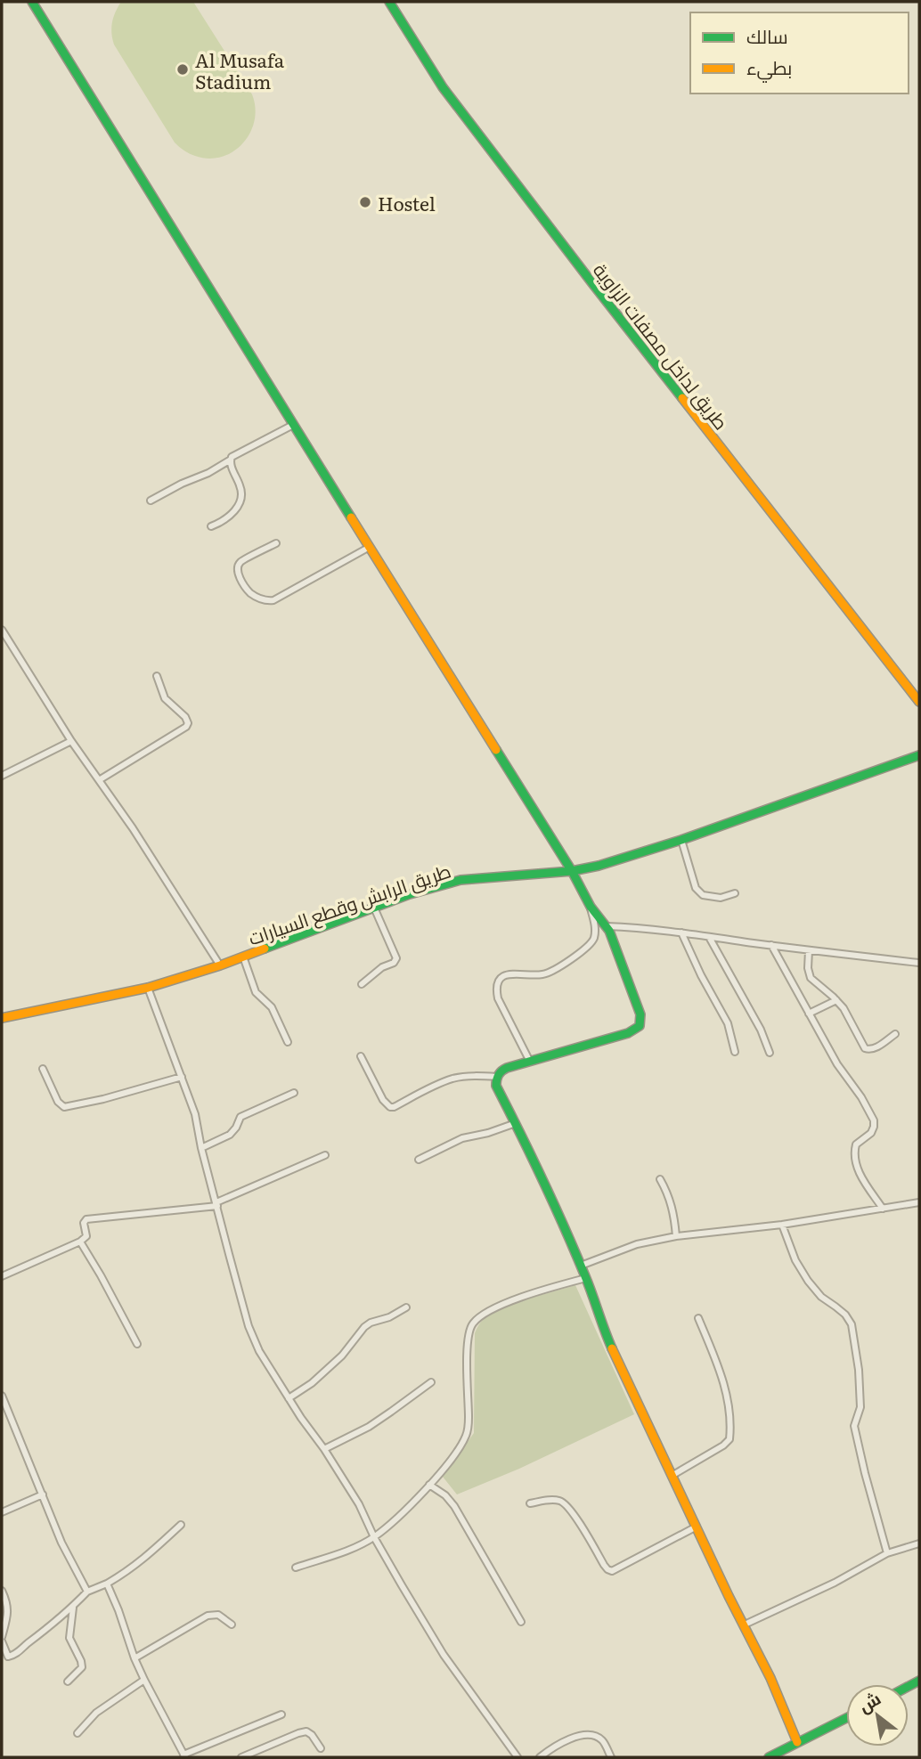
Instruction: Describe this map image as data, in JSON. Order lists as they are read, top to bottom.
{
  "streets": {
    "street": ["طريق لداخل مصفات الزاوية", "طريق الرابش وقطع السيارات"]
  },
  "places": ["Al Musafa Stadium", "Hostel"],
  "legend": ["سالك", "بطيء"],
  "north": "top left"
}
